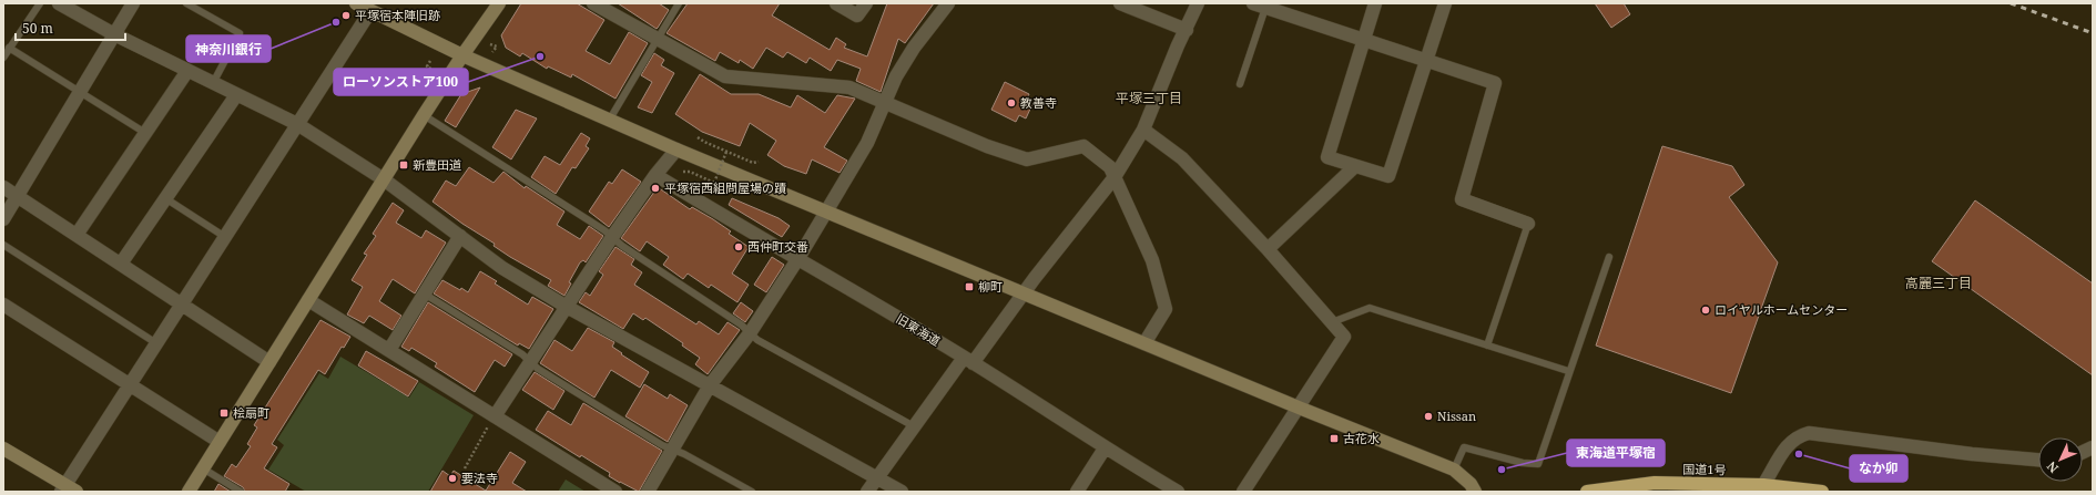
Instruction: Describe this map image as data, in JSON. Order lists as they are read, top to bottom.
{
  "streets": {
    "highway": ["国道1号"],
    "street": ["旧東海道"]
  },
  "districts": ["平塚三丁目", "高麗三丁目"],
  "places": {
    "other": [
      "平塚宿本陣旧跡",
      "神奈川銀行",
      "ローソンストア100",
      "教善寺",
      "平塚宿西組問屋場の蹟",
      "西仲町交番",
      "ロイヤルホームセンター",
      "Nissan",
      "なか卯",
      "東海道平塚宿",
      "要法寺"
    ],
    "transit": [
      "新豊田道",
      "柳町",
      "桧扇町",
      "古花水"
    ]
  },
  "scale_bar": "50 m",
  "north": "bottom left"
}
